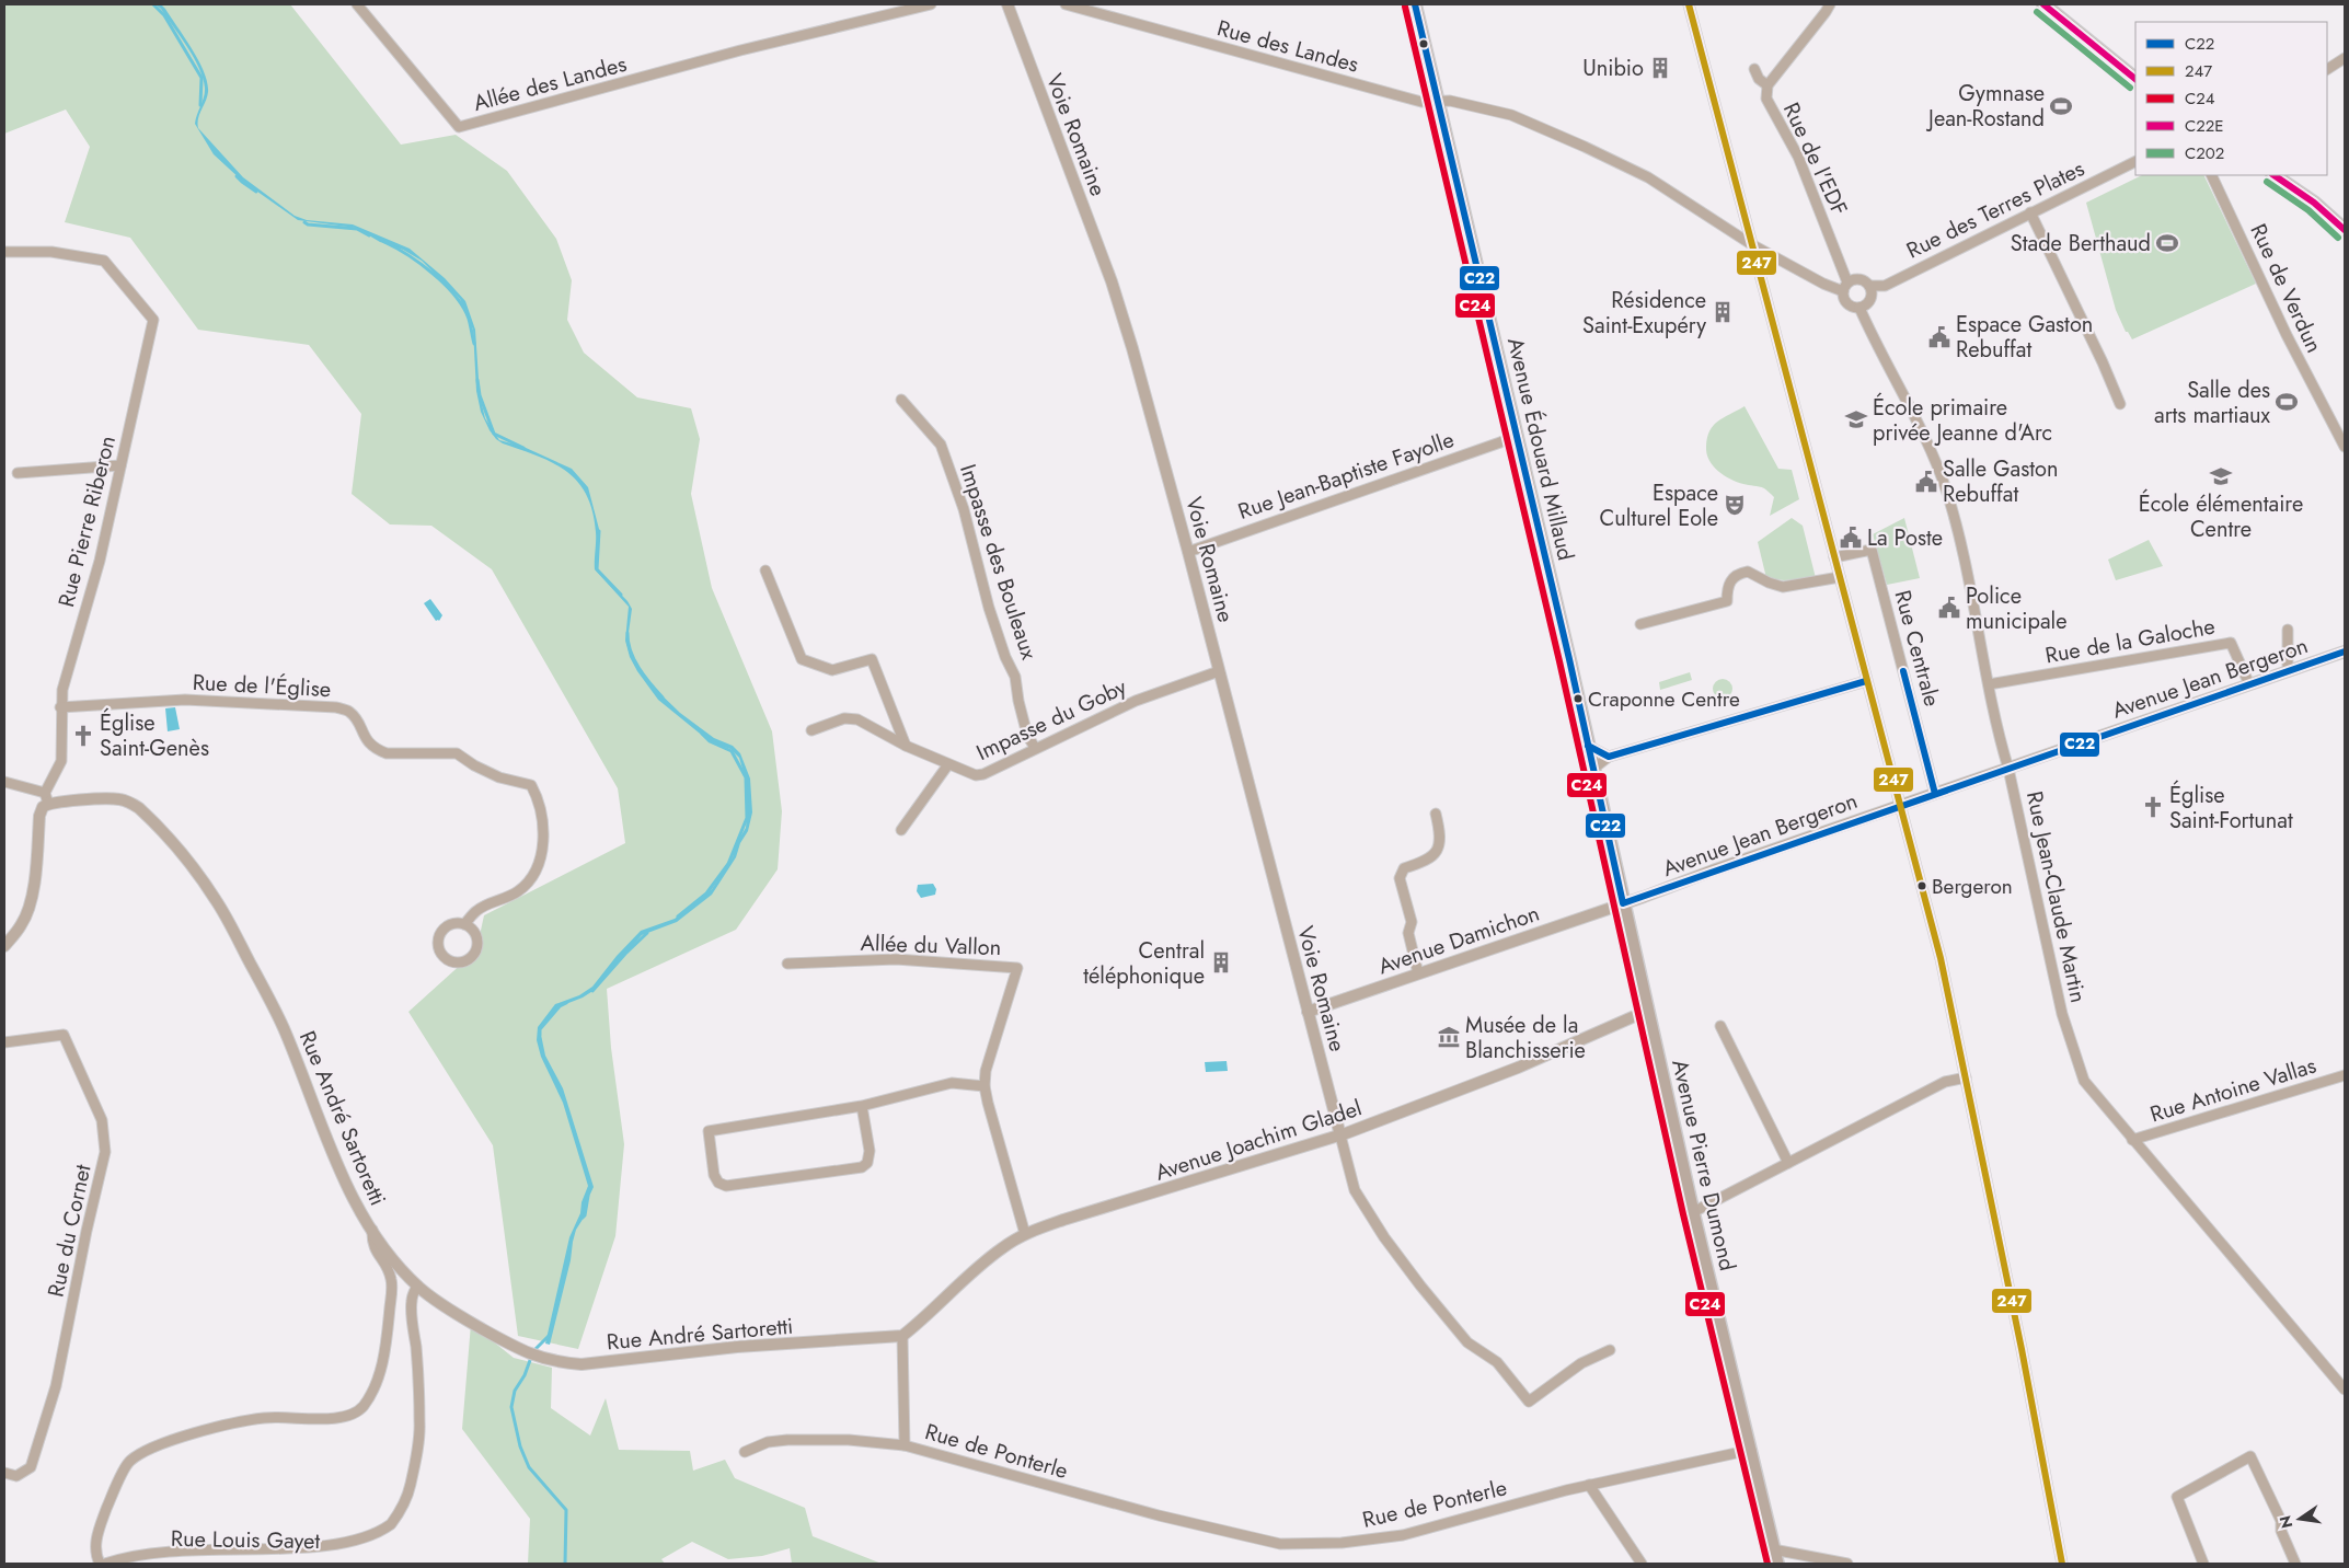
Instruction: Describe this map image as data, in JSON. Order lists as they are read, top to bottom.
{
  "streets": {
    "main road": ["Avenue Édouard Millaud", "Avenue Pierre Dumond"],
    "street": [
      "Rue des Landes",
      "Allée des Landes",
      "Voie Romaine",
      "Rue de l'EDF",
      "Rue des Terres Plates",
      "Rue de Verdun",
      "Rue Jean-Baptiste Fayolle",
      "Rue Pierre Riberon",
      "Impasse des Bouleaux",
      "Rue de la Galoche",
      "Rue Centrale",
      "Avenue Jean Bergeron",
      "Rue de l'Église",
      "Impasse du Goby",
      "Rue Jean-Claude Martin",
      "Avenue Damichon",
      "Allée du Vallon",
      "Rue Antoine Vallas",
      "Rue André Sartoretti",
      "Avenue Joachim Gladel",
      "Rue du Cornet",
      "Rue de Ponterle",
      "Rue Louis Gayet"
    ]
  },
  "crossings": [
    ["Rue des Landes", "Avenue Édouard Millaud"],
    ["Voie Romaine", "Rue Jean-Baptiste Fayolle"],
    ["Voie Romaine", "Impasse du Goby"],
    ["Voie Romaine", "Avenue Damichon"],
    ["Voie Romaine", "Avenue Joachim Gladel"],
    ["Rue de l'EDF", "Rue des Terres Plates"],
    ["Rue de l'EDF", "Rue Jean-Claude Martin"],
    ["Rue des Terres Plates", "Rue Jean-Claude Martin"],
    ["Avenue Édouard Millaud", "Rue Jean-Baptiste Fayolle"],
    ["Avenue Édouard Millaud", "Avenue Jean Bergeron"],
    ["Avenue Édouard Millaud", "Avenue Damichon"],
    ["Avenue Édouard Millaud", "Avenue Pierre Dumond"],
    ["Rue Pierre Riberon", "Rue de l'Église"],
    ["Rue Pierre Riberon", "Rue André Sartoretti"],
    ["Impasse des Bouleaux", "Impasse du Goby"],
    ["Rue de la Galoche", "Avenue Jean Bergeron"],
    ["Rue de la Galoche", "Rue Jean-Claude Martin"],
    ["Rue Centrale", "Avenue Jean Bergeron"],
    ["Avenue Jean Bergeron", "Rue Jean-Claude Martin"],
    ["Avenue Jean Bergeron", "Avenue Damichon"],
    ["Avenue Jean Bergeron", "Avenue Pierre Dumond"],
    ["Rue Jean-Claude Martin", "Rue Antoine Vallas"],
    ["Avenue Damichon", "Avenue Pierre Dumond"],
    ["Allée du Vallon", "Avenue Joachim Gladel"],
    ["Rue André Sartoretti", "Avenue Joachim Gladel"],
    ["Rue André Sartoretti", "Rue de Ponterle"],
    ["Avenue Joachim Gladel", "Avenue Pierre Dumond"],
    ["Avenue Joachim Gladel", "Rue de Ponterle"],
    ["Avenue Pierre Dumond", "Rue de Ponterle"]
  ],
  "places": {
    "building": ["Unibio", "Résidence Saint-Exupéry", "Central téléphonique"],
    "sports": ["Gymnase Jean-Rostand", "Stade Berthaud", "Salle des arts martiaux"],
    "public building": [
      "Espace Gaston Rebuffat",
      "Salle Gaston Rebuffat",
      "La Poste",
      "Police municipale"
    ],
    "school or university": ["École primaire privée Jeanne d'Arc", "École élémentaire Centre"],
    "theatre": ["Espace Culturel Eole"],
    "other": ["Craponne Centre", "Bergeron"],
    "church": ["Église Saint-Genès", "Église Saint-Fortunat"],
    "museum": ["Musée de la Blanchisserie"]
  },
  "lines": [
    "transit line C22",
    "transit line 247",
    "transit line C22E",
    "transit line C24",
    "transit line C202"
  ],
  "legend": [
    "C22",
    "247",
    "C24",
    "C22E",
    "C202"
  ],
  "north": "left"
}
